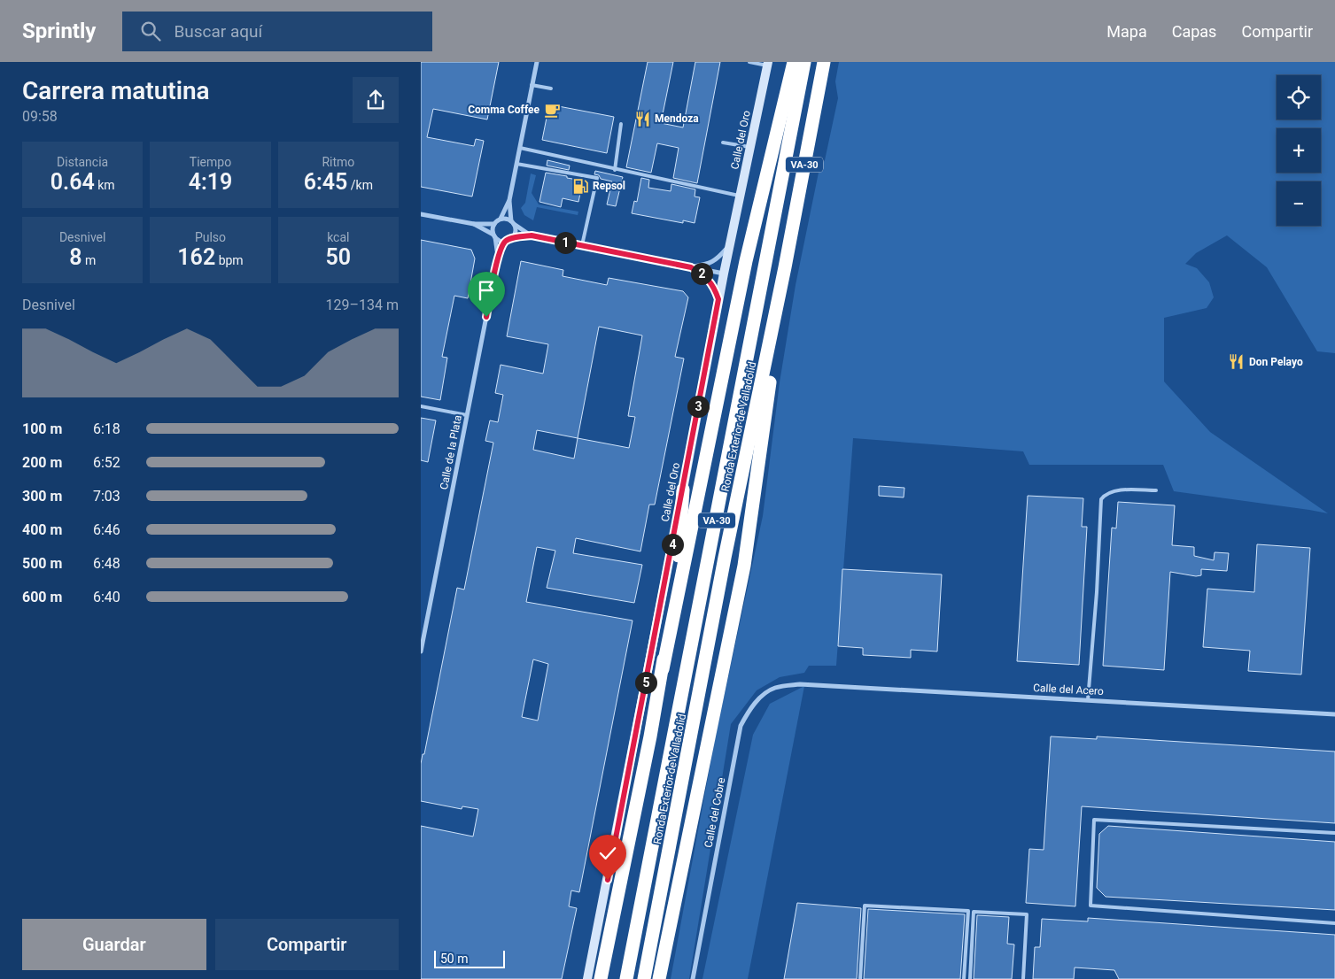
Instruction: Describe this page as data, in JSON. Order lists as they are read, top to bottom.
{
  "streets": {
    "highway": ["VA-30", "Ronda Exterior de Valladolid"],
    "street": [
      "Calle del Oro",
      "Calle de la Plata",
      "Calle del Acero",
      "Calle del Cobre"
    ]
  },
  "crossings": [
    ["Calle del Acero", "Calle del Cobre"]
  ],
  "places": {
    "cafe": ["Comma Coffee"],
    "restaurant": ["Mendoza", "Don Pelayo"],
    "fuel station": ["Repsol"]
  },
  "scale_bar": "50 m",
  "page": {
    "header": "Sprintly",
    "search": "Buscar aquí",
    "nav": ["Mapa", "Capas", "Compartir"],
    "heading": ["Carrera matutina", "09:58"],
    "map_buttons": ["+", "−"],
    "stats": [
      ["Distancia", "0.64 km"],
      ["Tiempo", "4:19"],
      ["Ritmo", "6:45 /km"],
      ["Desnivel", "8 m"],
      ["Pulso", "162 bpm"],
      ["kcal", "50"]
    ],
    "pins": [
      "1",
      "2",
      "3",
      "4",
      "5"
    ],
    "chart": ["Desnivel", "129–134 m"],
    "list": [
      {
        "name": "100 m",
        "note": "6:18"
      },
      {
        "name": "200 m",
        "note": "6:52"
      },
      {
        "name": "300 m",
        "note": "7:03"
      },
      {
        "name": "400 m",
        "note": "6:46"
      },
      {
        "name": "500 m",
        "note": "6:48"
      },
      {
        "name": "600 m",
        "note": "6:40"
      }
    ],
    "buttons": ["Guardar", "Compartir"],
    "scale": "50 m"
  }
}
